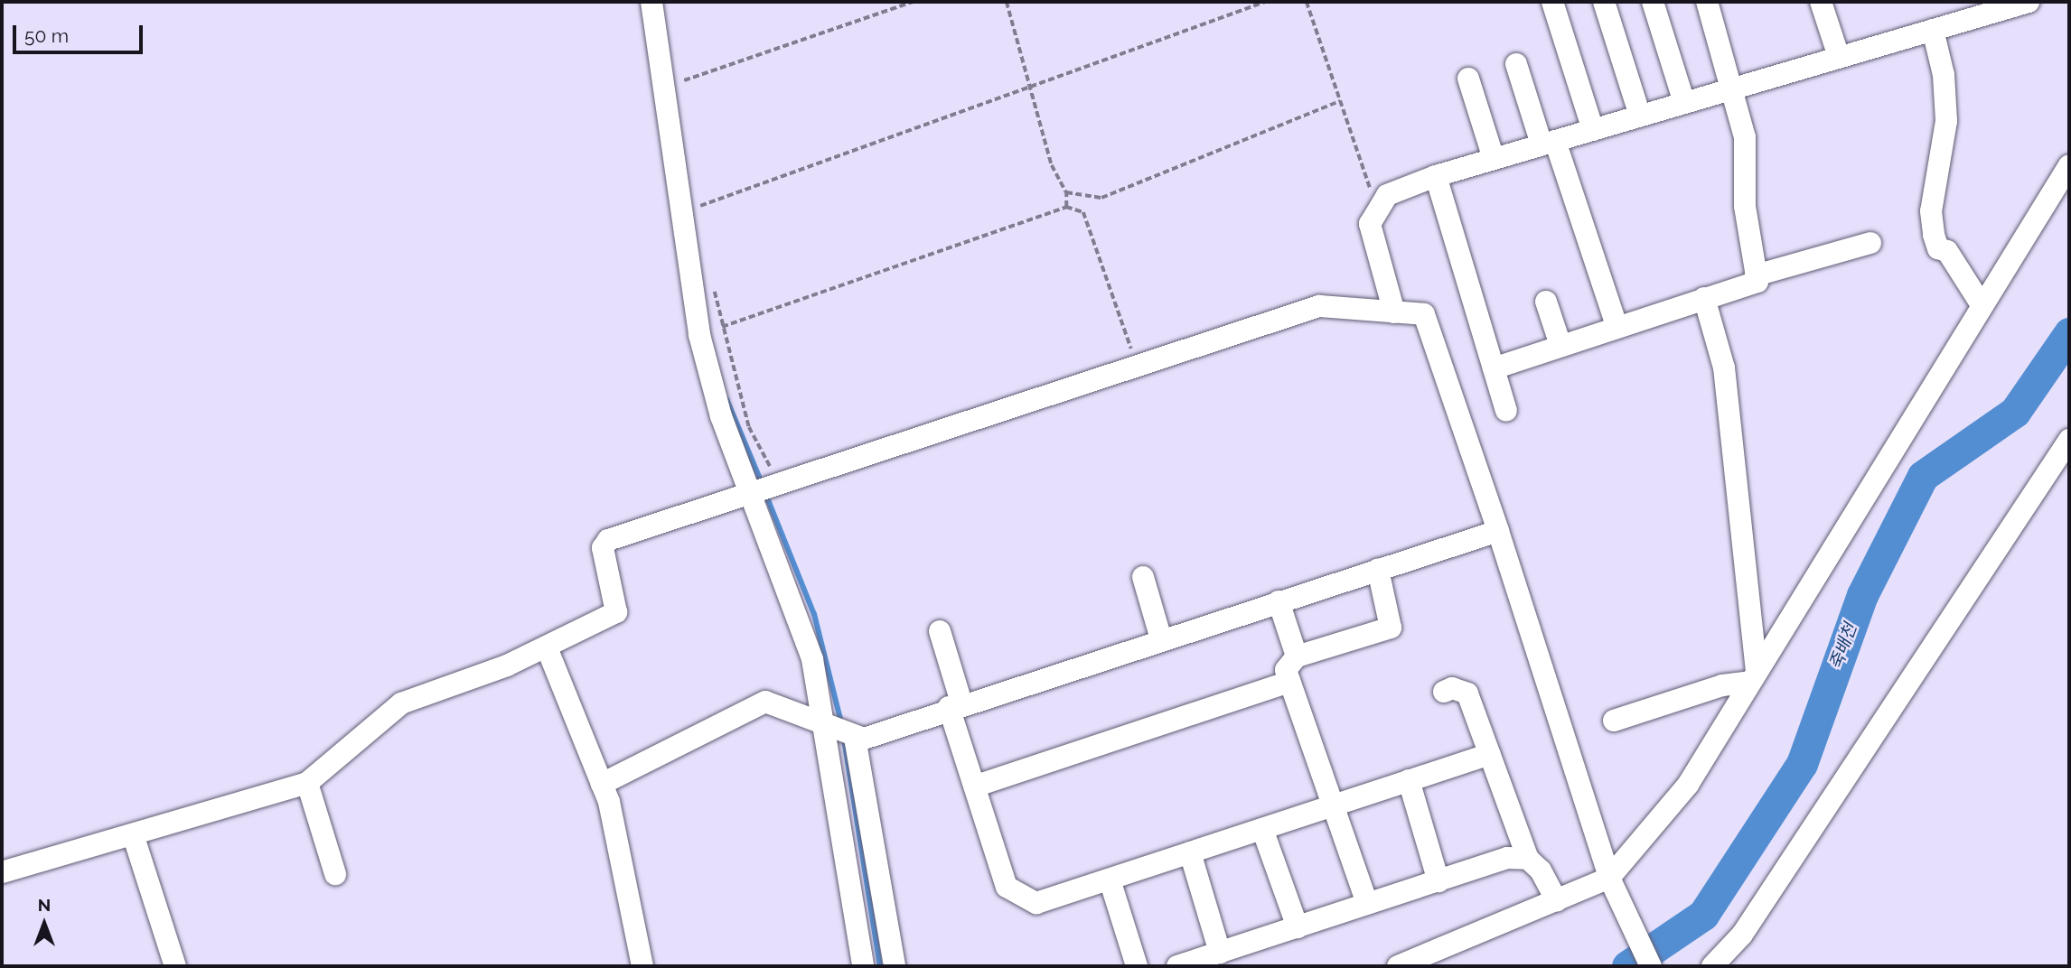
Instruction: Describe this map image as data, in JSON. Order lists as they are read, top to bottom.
{
  "water": ["죽배천"],
  "scale_bar": "50 m",
  "north": "top"
}
